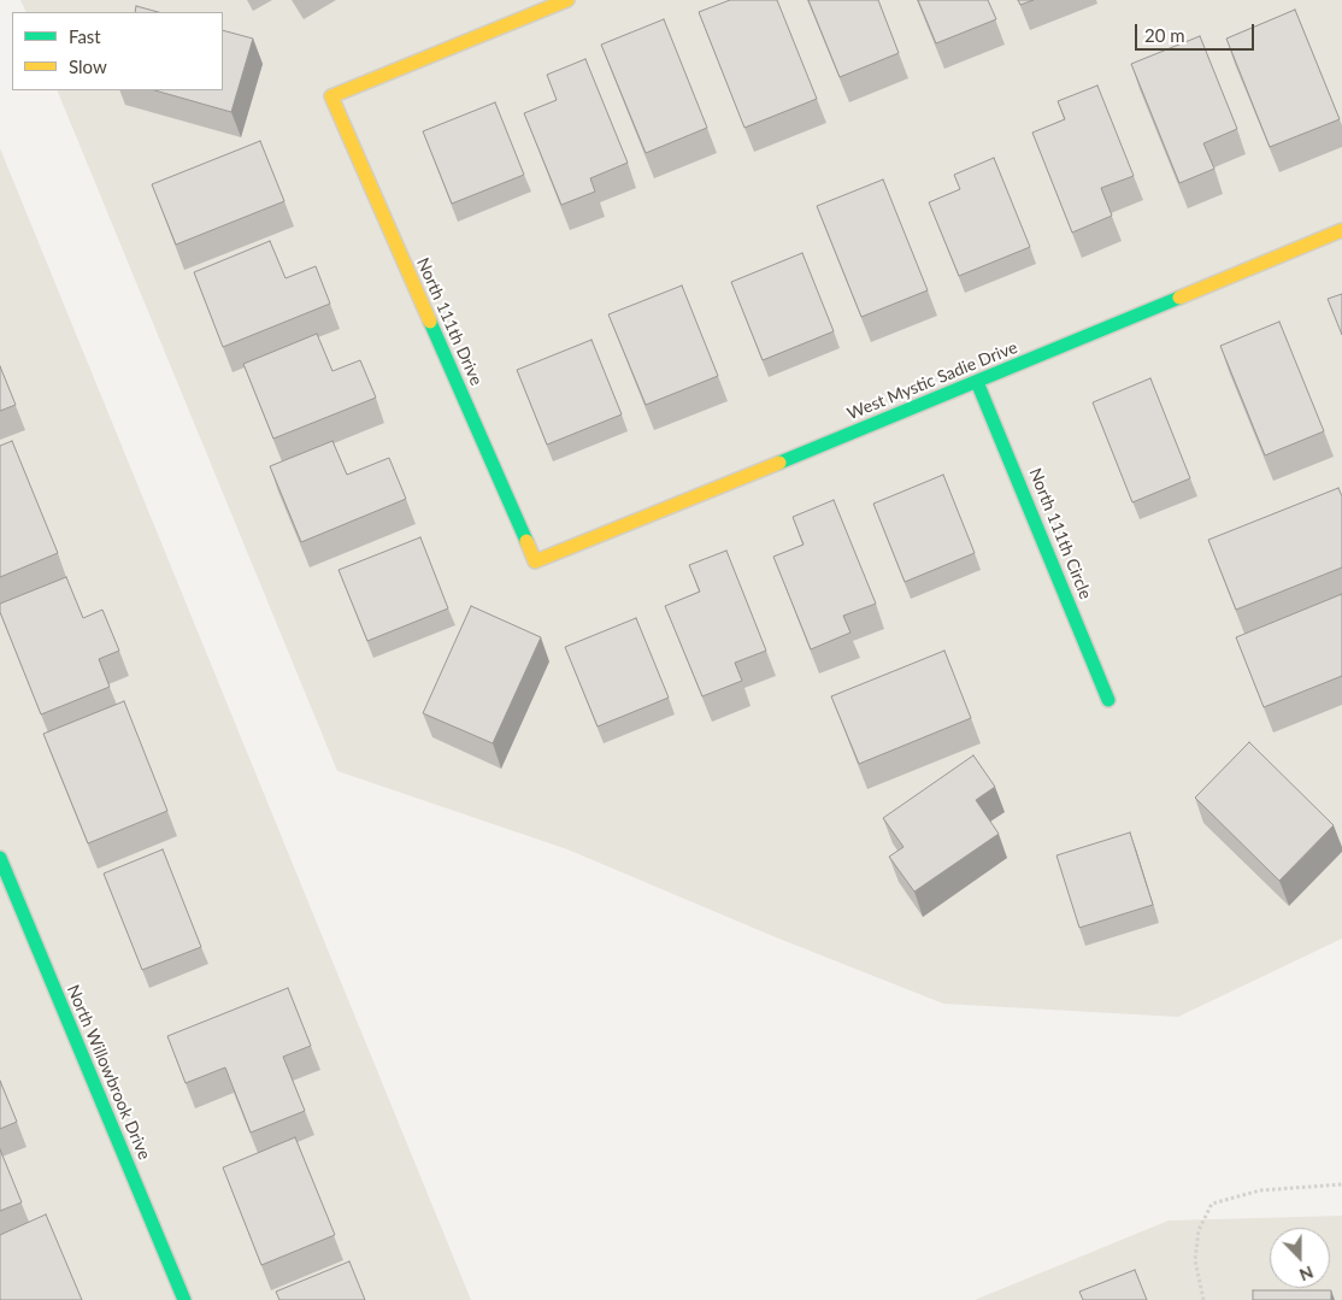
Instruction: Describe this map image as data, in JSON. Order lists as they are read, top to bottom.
{
  "streets": {
    "street": [
      "North 111th Drive",
      "West Mystic Sadie Drive",
      "North 111th Circle",
      "North Willowbrook Drive"
    ]
  },
  "crossings": [
    ["North 111th Drive", "West Mystic Sadie Drive"],
    ["West Mystic Sadie Drive", "North 111th Circle"]
  ],
  "legend": ["Fast", "Slow"],
  "scale_bar": "20 m",
  "north": "bottom"
}
